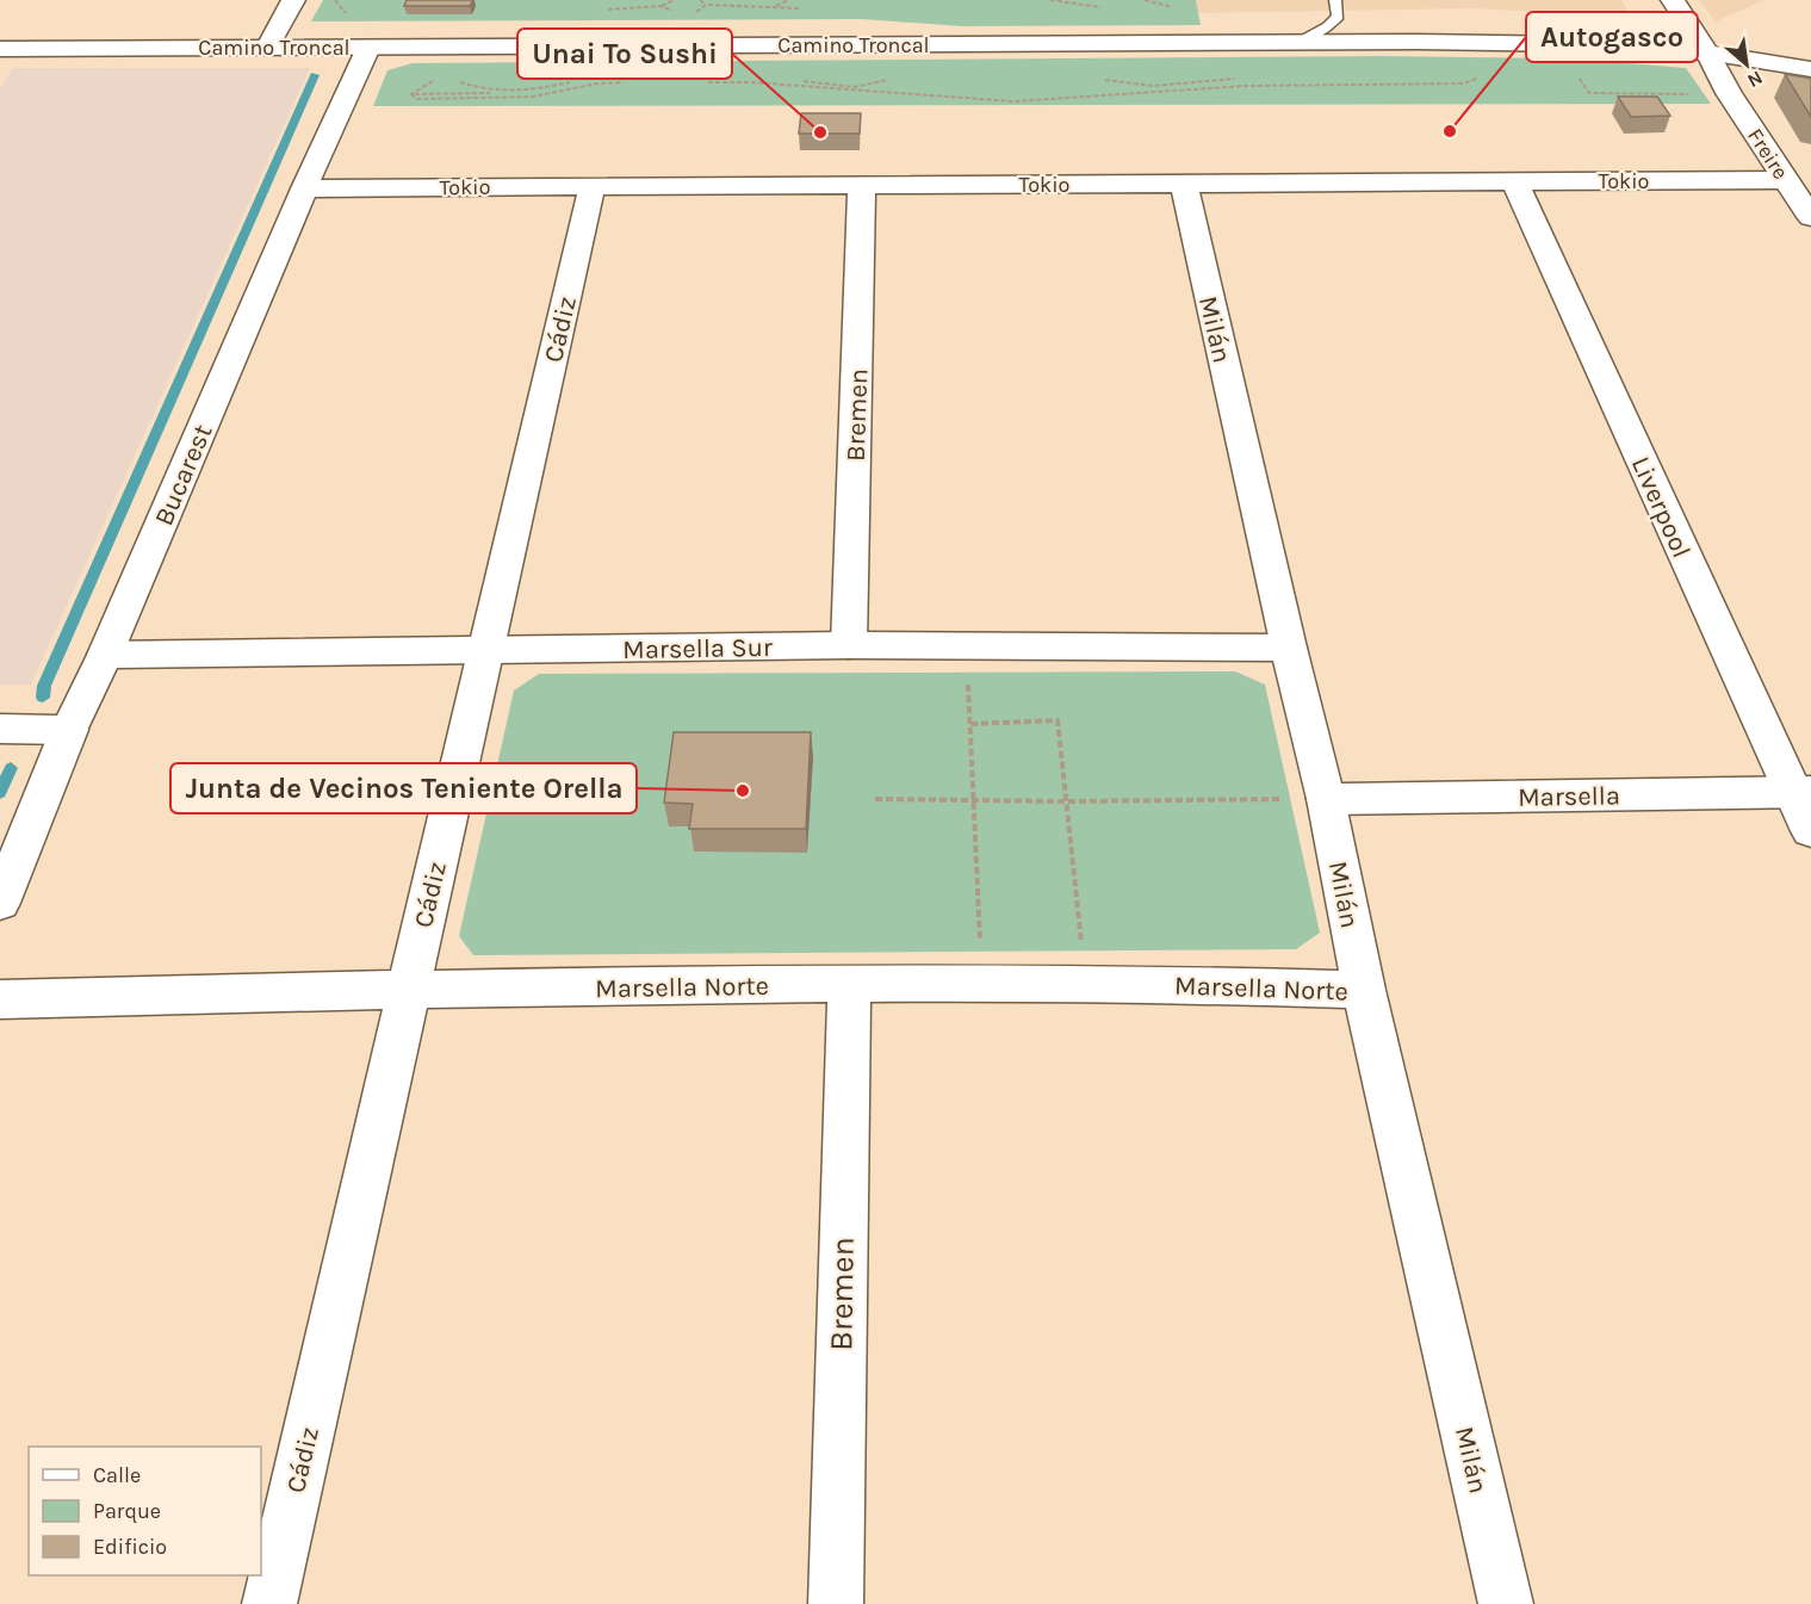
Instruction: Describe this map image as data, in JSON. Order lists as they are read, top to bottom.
{
  "streets": {
    "street": [
      "Camino Troncal",
      "Freire",
      "Tokio",
      "Cádiz",
      "Milán",
      "Bremen",
      "Bucarest",
      "Liverpool",
      "Marsella Sur",
      "Marsella",
      "Marsella Norte"
    ]
  },
  "crossings": [
    ["Camino Troncal", "Freire"],
    ["Camino Troncal", "Bucarest"],
    ["Freire", "Tokio"],
    ["Tokio", "Cádiz"],
    ["Tokio", "Milán"],
    ["Tokio", "Bremen"],
    ["Tokio", "Bucarest"],
    ["Tokio", "Liverpool"],
    ["Cádiz", "Marsella Sur"],
    ["Cádiz", "Marsella Norte"],
    ["Milán", "Marsella Sur"],
    ["Milán", "Marsella"],
    ["Milán", "Marsella Norte"],
    ["Bremen", "Marsella Sur"],
    ["Bremen", "Marsella Norte"],
    ["Bucarest", "Marsella Sur"],
    ["Liverpool", "Marsella"]
  ],
  "places": ["Autogasco", "Unai To Sushi", "Junta de Vecinos Teniente Orella"],
  "legend": ["Calle", "Parque", "Edificio"],
  "north": "bottom right"
}
